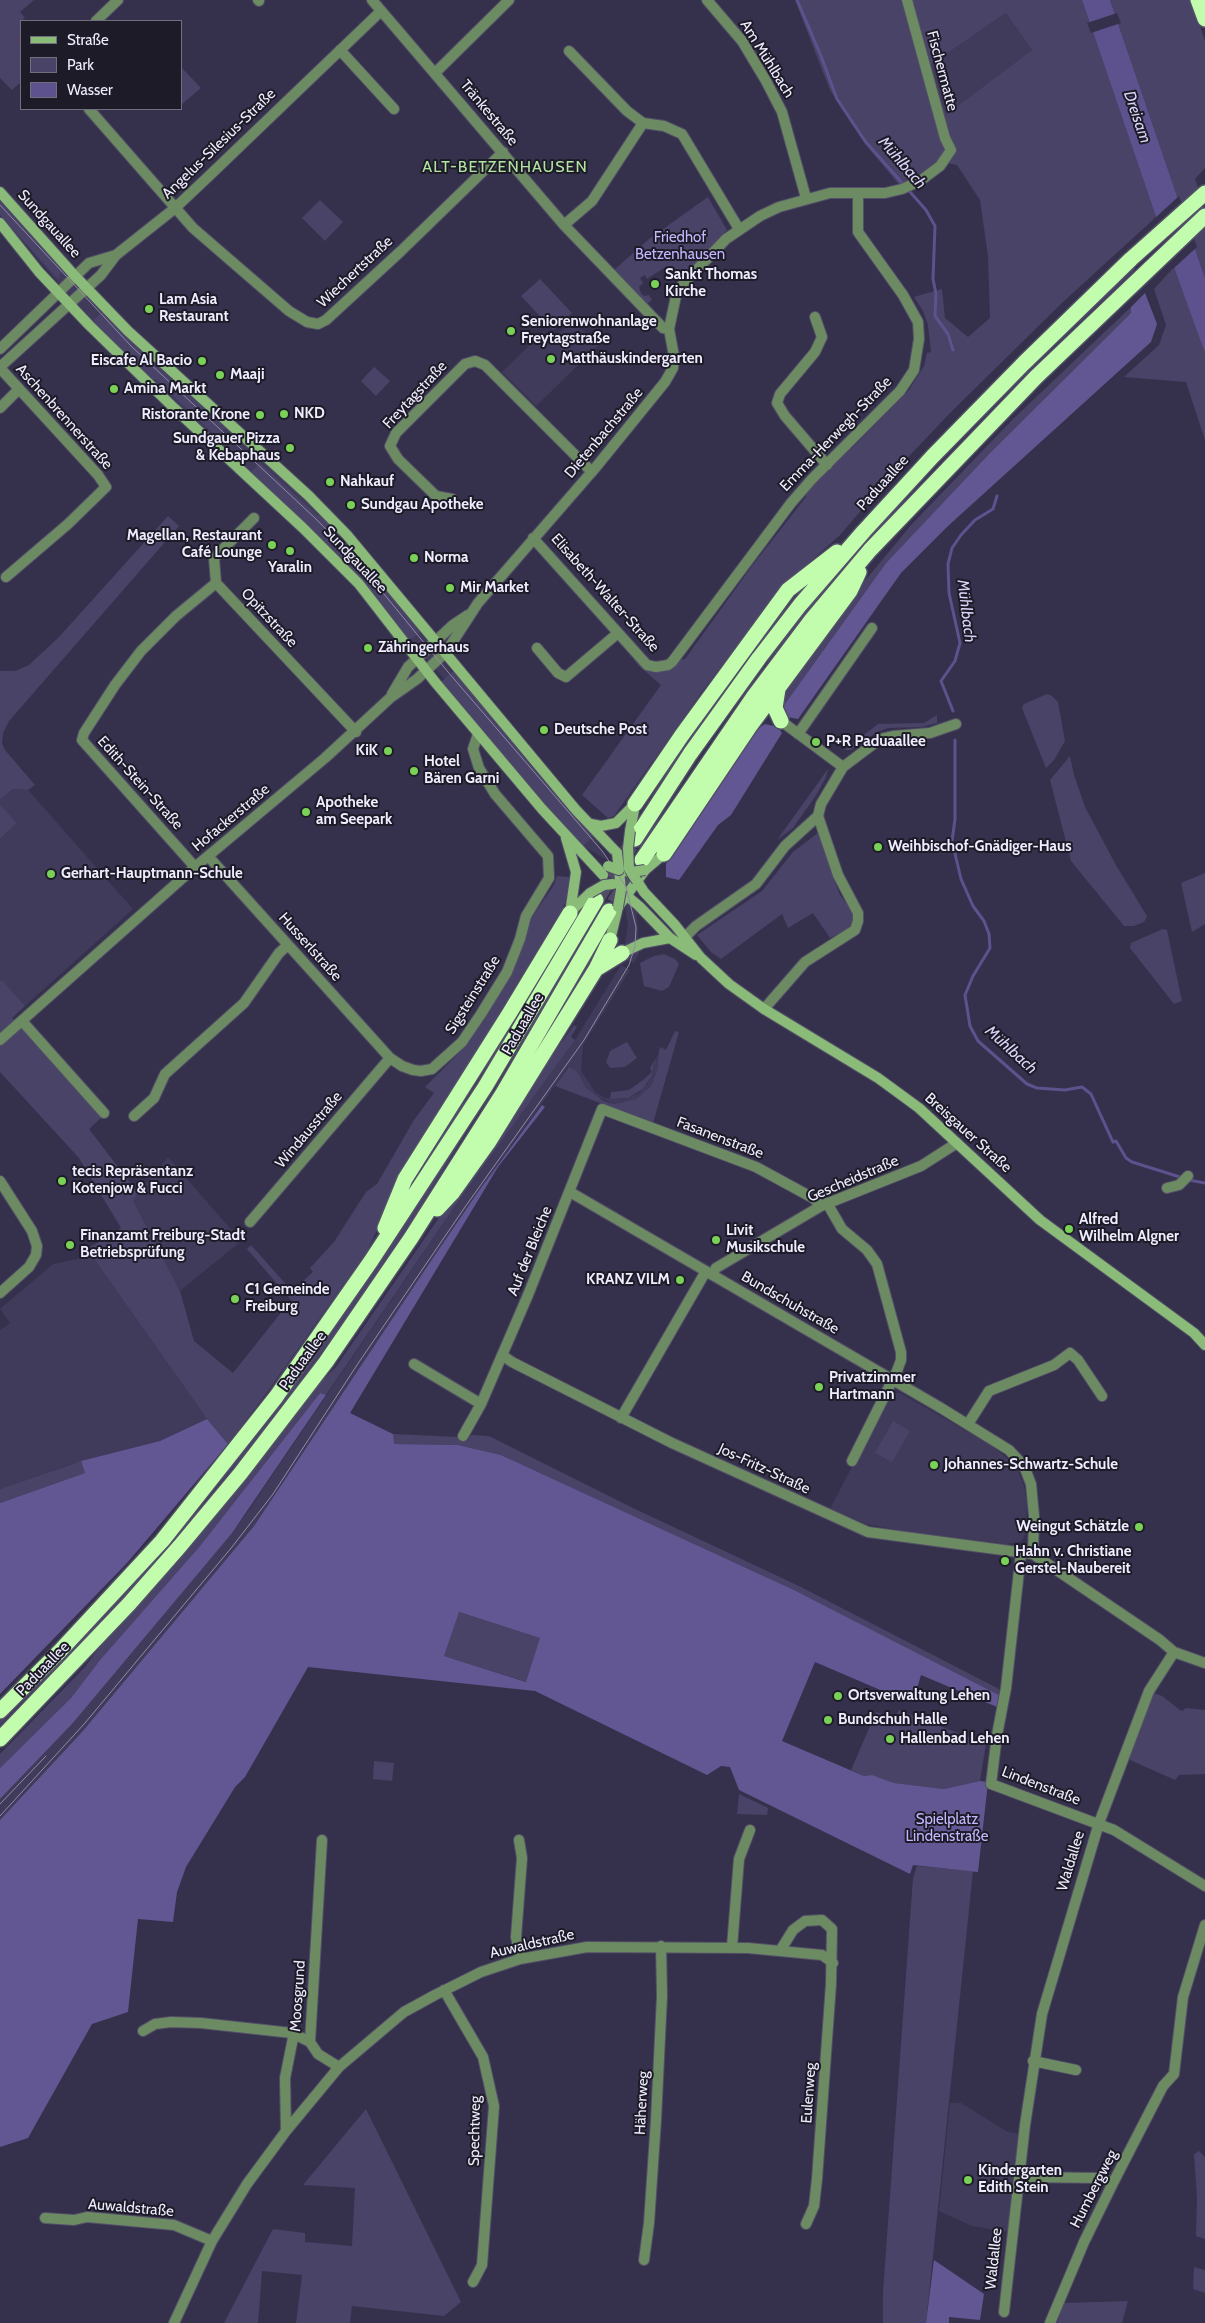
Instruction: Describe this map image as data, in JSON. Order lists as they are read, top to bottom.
{
  "streets": {
    "highway": ["Paduaallee"],
    "street": [
      "Am Mühlbach",
      "Fischermatte",
      "Tränkestraße",
      "Angelus-Silesius-Straße",
      "Sundgauallee",
      "Wiechertstraße",
      "Freytagstraße",
      "Aschenbrennerstraße",
      "Dietenbachstraße",
      "Emma-Herwegh-Straße",
      "Elisabeth-Walter-Straße",
      "Opitzstraße",
      "Edith-Stein-Straße",
      "Hofackerstraße",
      "Husserlstraße",
      "Sigsteinstraße",
      "Windausstraße",
      "Breisgauer Straße",
      "Fasanenstraße",
      "Gescheidstraße",
      "Auf der Bleiche",
      "Bundschuhstraße",
      "Jos-Fritz-Straße",
      "Lindenstraße",
      "Waldallee",
      "Auwaldstraße",
      "Moosgrund",
      "Eulenweg",
      "Häherweg",
      "Spechtweg",
      "Humbergweg"
    ]
  },
  "crossings": [
    ["Am Mühlbach", "Dietenbachstraße"],
    ["Fischermatte", "Dietenbachstraße"],
    ["Tränkestraße", "Angelus-Silesius-Straße"],
    ["Tränkestraße", "Wiechertstraße"],
    ["Tränkestraße", "Dietenbachstraße"],
    ["Angelus-Silesius-Straße", "Sundgauallee"],
    ["Angelus-Silesius-Straße", "Wiechertstraße"],
    ["Angelus-Silesius-Straße", "Aschenbrennerstraße"],
    ["Sundgauallee", "Aschenbrennerstraße"],
    ["Sundgauallee", "Dietenbachstraße"],
    ["Sundgauallee", "Hofackerstraße"],
    ["Sundgauallee", "Sigsteinstraße"],
    ["Sundgauallee", "Breisgauer Straße"],
    ["Freytagstraße", "Dietenbachstraße"],
    ["Dietenbachstraße", "Emma-Herwegh-Straße"],
    ["Dietenbachstraße", "Elisabeth-Walter-Straße"],
    ["Dietenbachstraße", "Hofackerstraße"],
    ["Emma-Herwegh-Straße", "Elisabeth-Walter-Straße"],
    ["Opitzstraße", "Edith-Stein-Straße"],
    ["Opitzstraße", "Hofackerstraße"],
    ["Edith-Stein-Straße", "Hofackerstraße"],
    ["Hofackerstraße", "Husserlstraße"],
    ["Husserlstraße", "Sigsteinstraße"],
    ["Husserlstraße", "Windausstraße"],
    ["Sigsteinstraße", "Windausstraße"],
    ["Breisgauer Straße", "Gescheidstraße"],
    ["Fasanenstraße", "Gescheidstraße"],
    ["Fasanenstraße", "Auf der Bleiche"],
    ["Fasanenstraße", "Bundschuhstraße"],
    ["Gescheidstraße", "Bundschuhstraße"],
    ["Gescheidstraße", "Jos-Fritz-Straße"],
    ["Auf der Bleiche", "Bundschuhstraße"],
    ["Auf der Bleiche", "Jos-Fritz-Straße"],
    ["Bundschuhstraße", "Jos-Fritz-Straße"],
    ["Jos-Fritz-Straße", "Lindenstraße"],
    ["Lindenstraße", "Waldallee"],
    ["Auwaldstraße", "Eulenweg"],
    ["Auwaldstraße", "Häherweg"],
    ["Auwaldstraße", "Spechtweg"]
  ],
  "districts": ["ALT-BETZENHAUSEN"],
  "water": ["Dreisam", "Mühlbach"],
  "parks": ["Friedhof Betzenhausen", "Spielplatz Lindenstraße"],
  "places": [
    "Sankt Thomas Kirche",
    "Lam Asia Restaurant",
    "Seniorenwohnanlage Freytagstraße",
    "Matthäuskindergarten",
    "Eiscafe Al Bacio",
    "Maaji",
    "Amina Markt",
    "NKD",
    "Ristorante Krone",
    "Sundgauer Pizza & Kebaphaus",
    "Nahkauf",
    "Sundgau Apotheke",
    "Magellan, Restaurant Café Lounge",
    "Yaralin",
    "Norma",
    "Mir Market",
    "Zähringerhaus",
    "Deutsche Post",
    "P+R Paduaallee",
    "KiK",
    "Hotel Bären Garni",
    "Apotheke am Seepark",
    "Weihbischof-Gnädiger-Haus",
    "Gerhart-Hauptmann-Schule",
    "tecis Repräsentanz Kotenjow & Fucci",
    "Alfred Wilhelm Algner",
    "Livit Musikschule",
    "Finanzamt Freiburg-Stadt Betriebsprüfung",
    "KRANZ VILM",
    "C1 Gemeinde Freiburg",
    "Privatzimmer Hartmann",
    "Johannes-Schwartz-Schule",
    "Weingut Schätzle",
    "Hahn v. Christiane Gerstel-Naubereit",
    "Ortsverwaltung Lehen",
    "Bundschuh Halle",
    "Hallenbad Lehen",
    "Kindergarten Edith Stein"
  ],
  "legend": ["Straße", "Park", "Wasser"]
}
